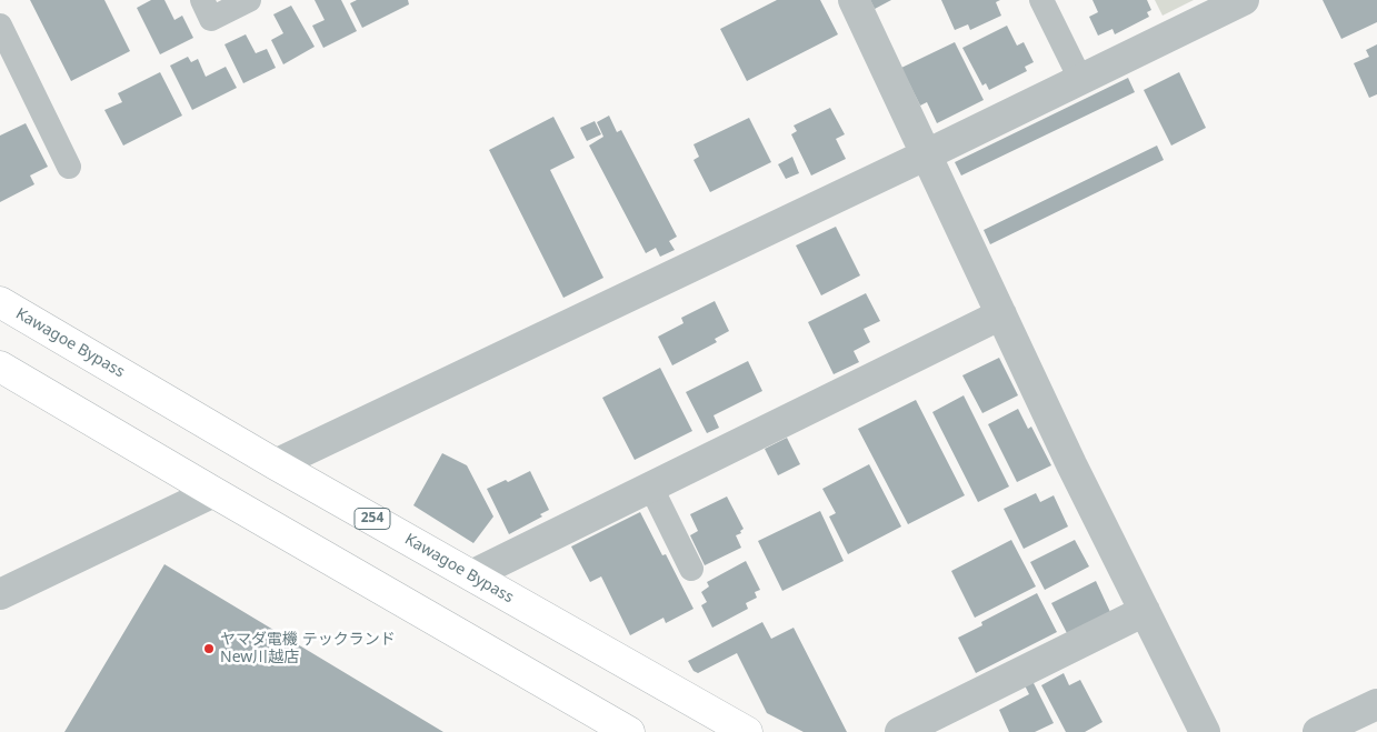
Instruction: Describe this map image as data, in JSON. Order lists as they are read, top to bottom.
{
  "streets": {
    "highway": ["Kawagoe Bypass", "254"]
  },
  "places": ["ヤマダ電機 テックランド New川越店"]
}
